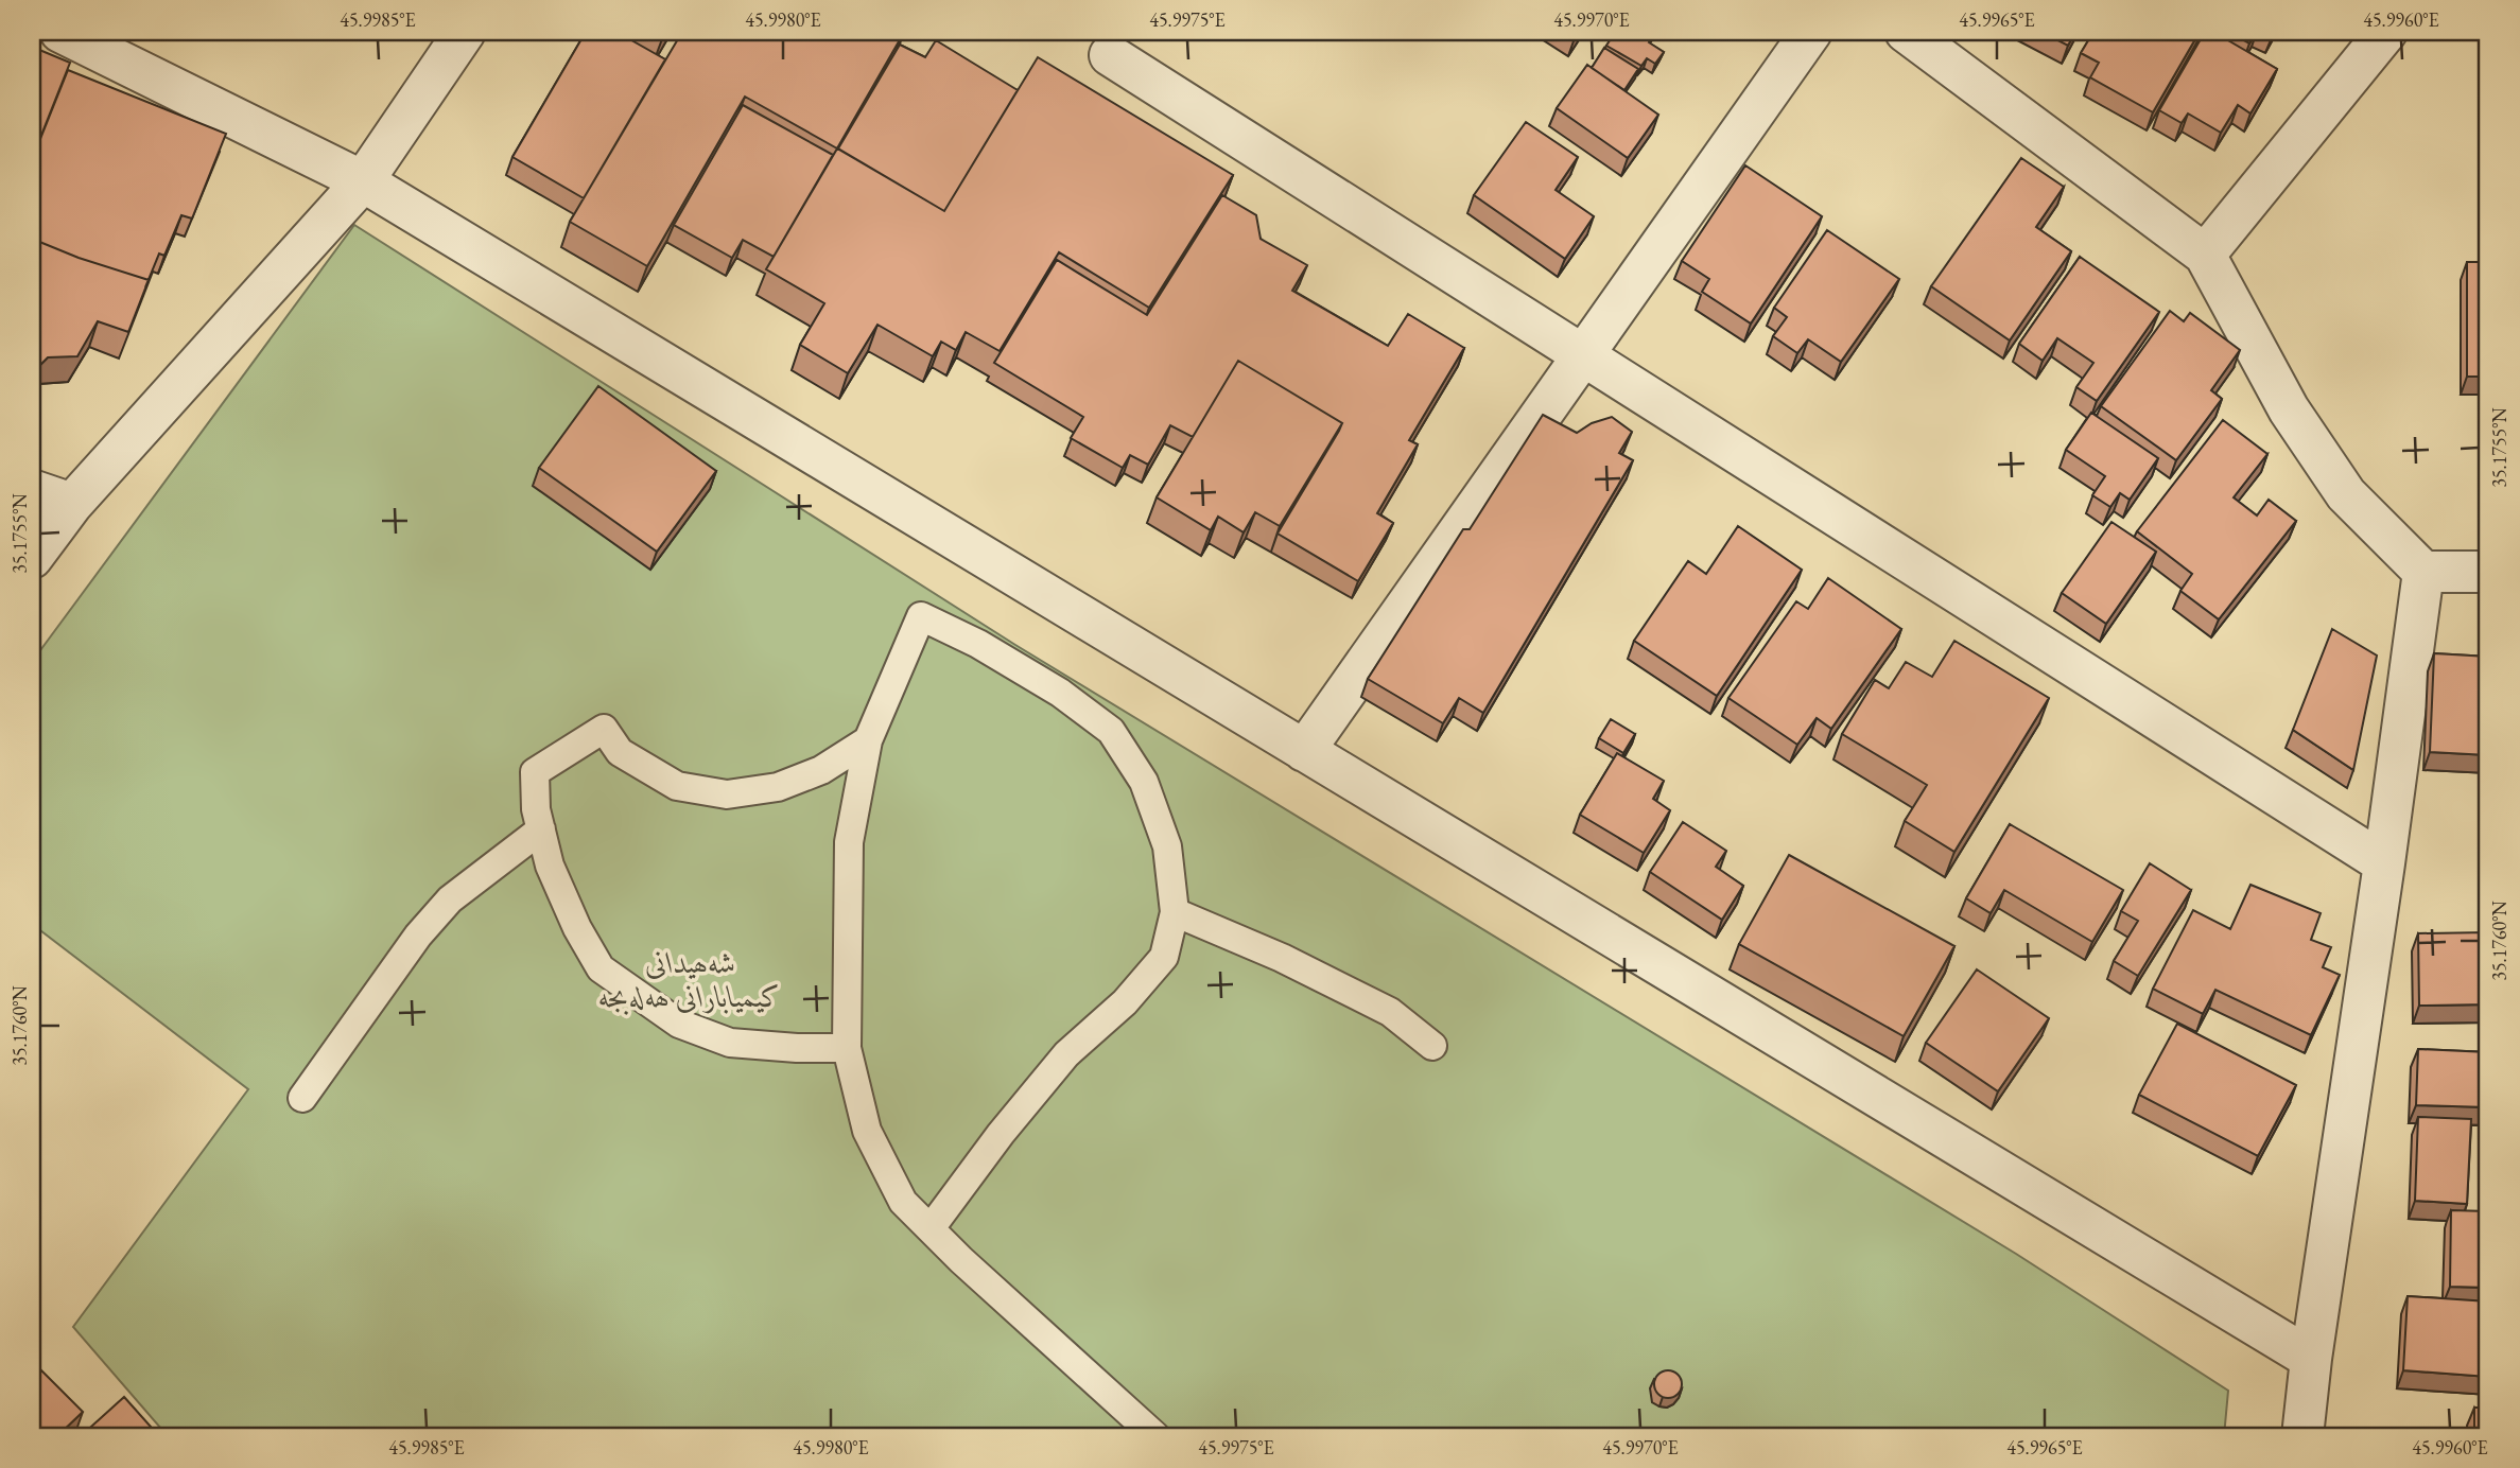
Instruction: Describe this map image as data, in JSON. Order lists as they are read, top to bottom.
{
  "parks": ["شەھیدانی کیمیابارانی ھەلەبجە"],
  "coordinates": [
    "45.9985°E",
    "45.9980°E",
    "45.9975°E",
    "45.9970°E",
    "45.9965°E",
    "45.9960°E",
    "35.1755°N",
    "35.1760°N"
  ]
}
